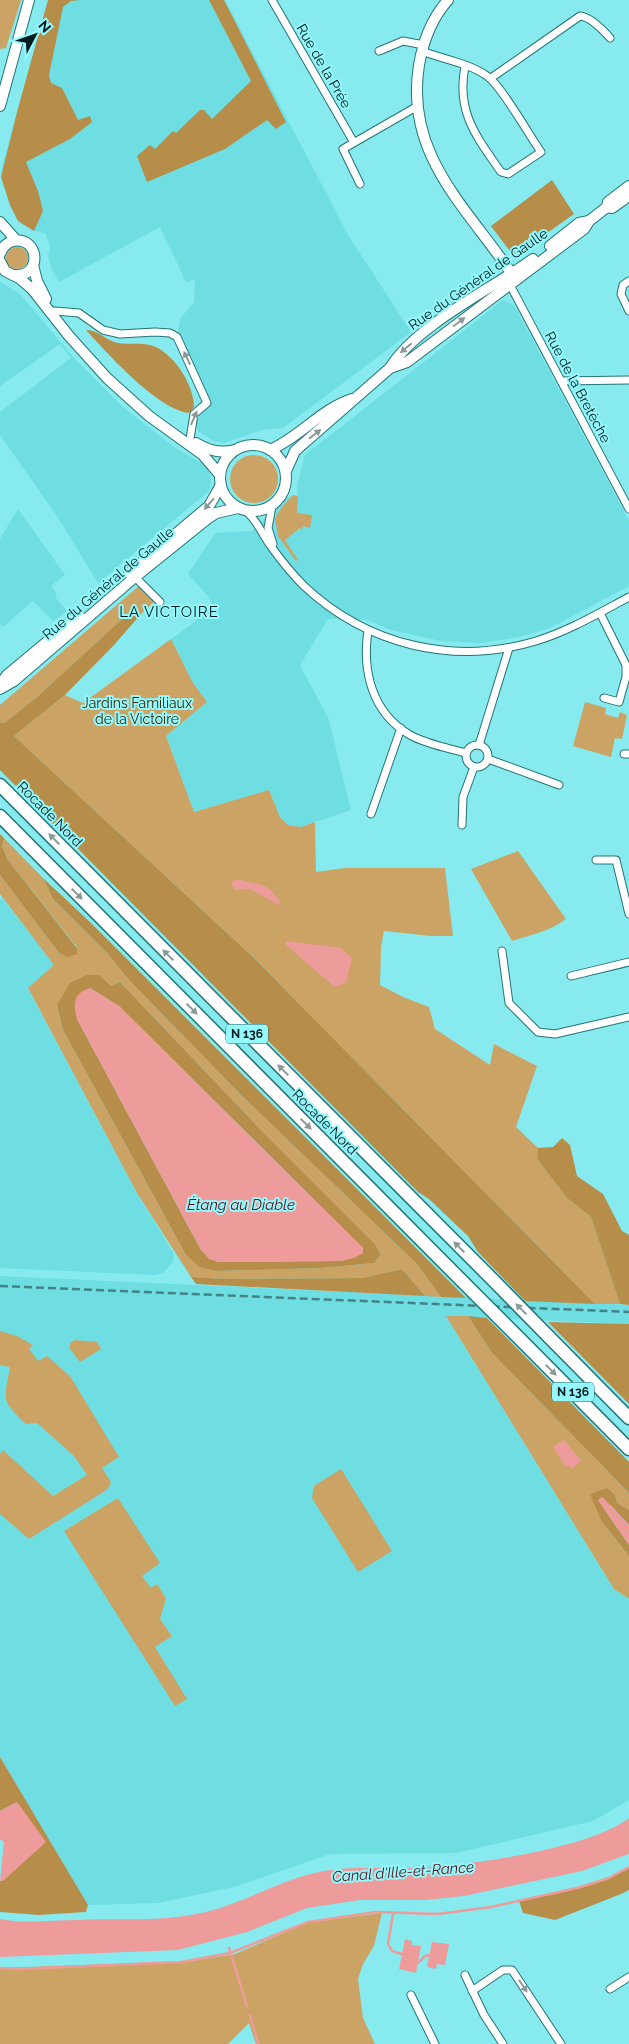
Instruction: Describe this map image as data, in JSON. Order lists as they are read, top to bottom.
{
  "streets": {
    "highway": ["Rocade Nord", "N 136"],
    "main road": ["Rue du Général de Gaulle"],
    "street": ["Rue de la Prée", "Rue de la Bretèche"]
  },
  "crossings": [
    ["Rue du Général de Gaulle", "Rue de la Bretèche"]
  ],
  "districts": ["LA VICTOIRE"],
  "water": ["Étang au Diable", "Canal d'Ille-et-Rance"],
  "parks": ["Jardins Familiaux de la Victoire"],
  "north": "top right"
}
